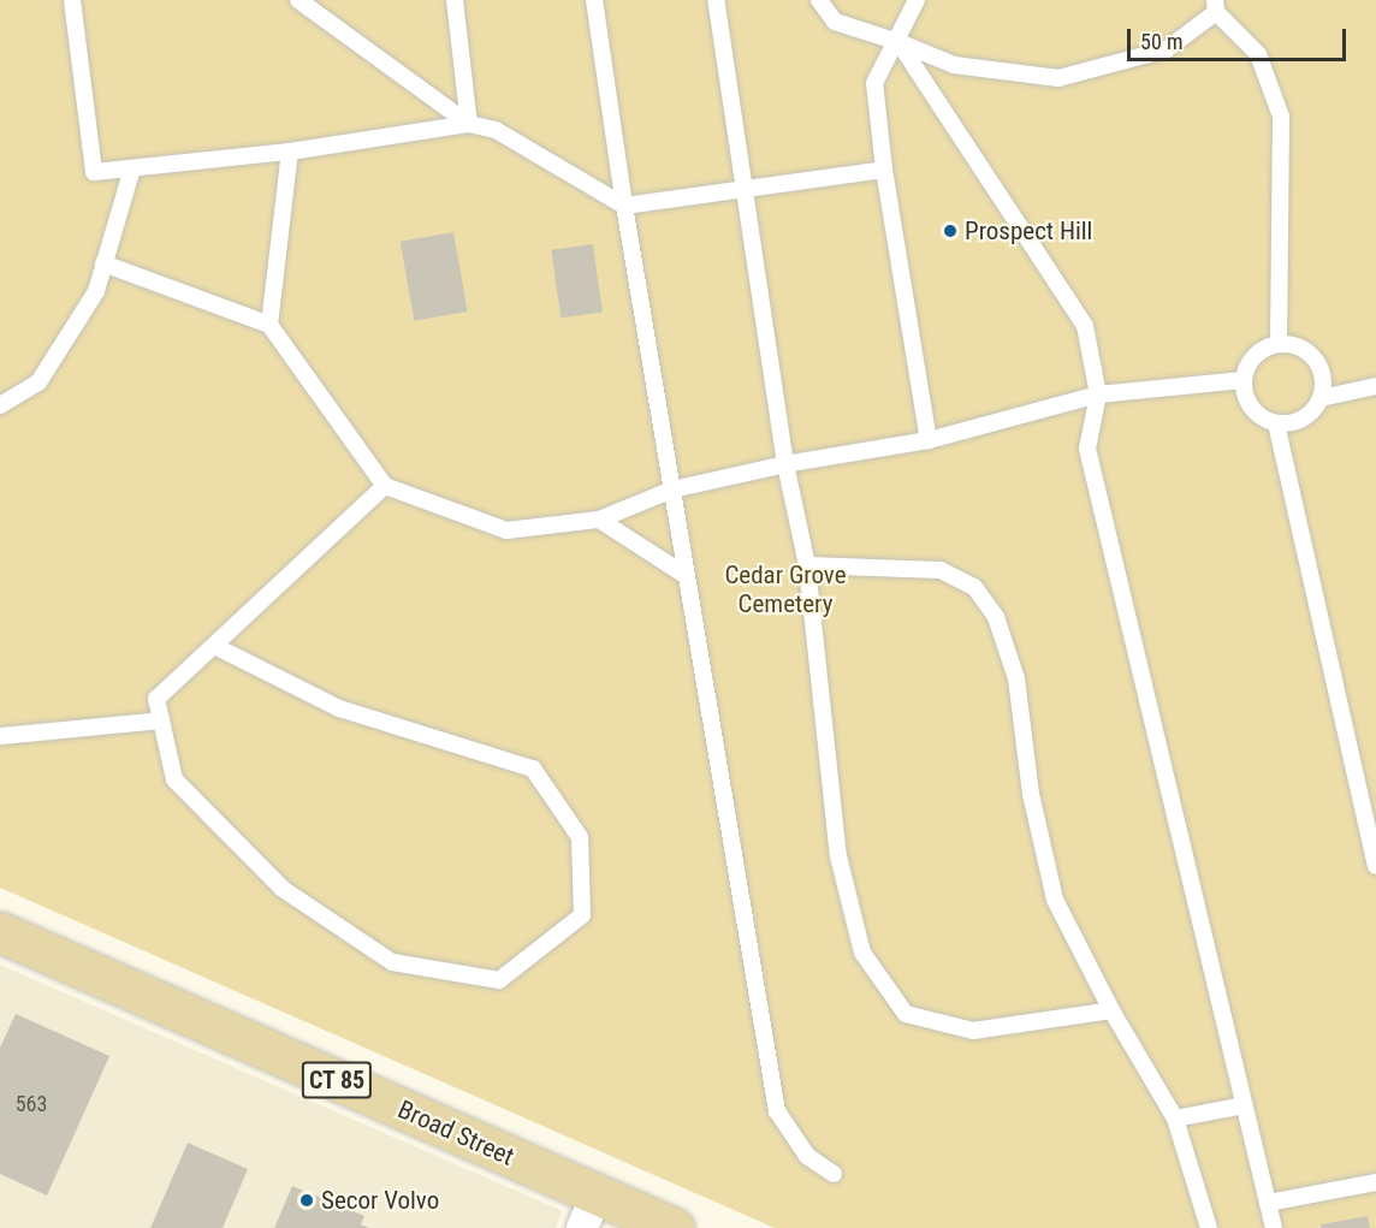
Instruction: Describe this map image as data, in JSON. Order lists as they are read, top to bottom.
{
  "streets": {
    "main road": ["CT 85", "Broad Street"]
  },
  "parks": ["Cedar Grove Cemetery"],
  "places": ["Prospect Hill", "Secor Volvo"],
  "house_numbers": ["563"],
  "scale_bar": "50 m"
}
